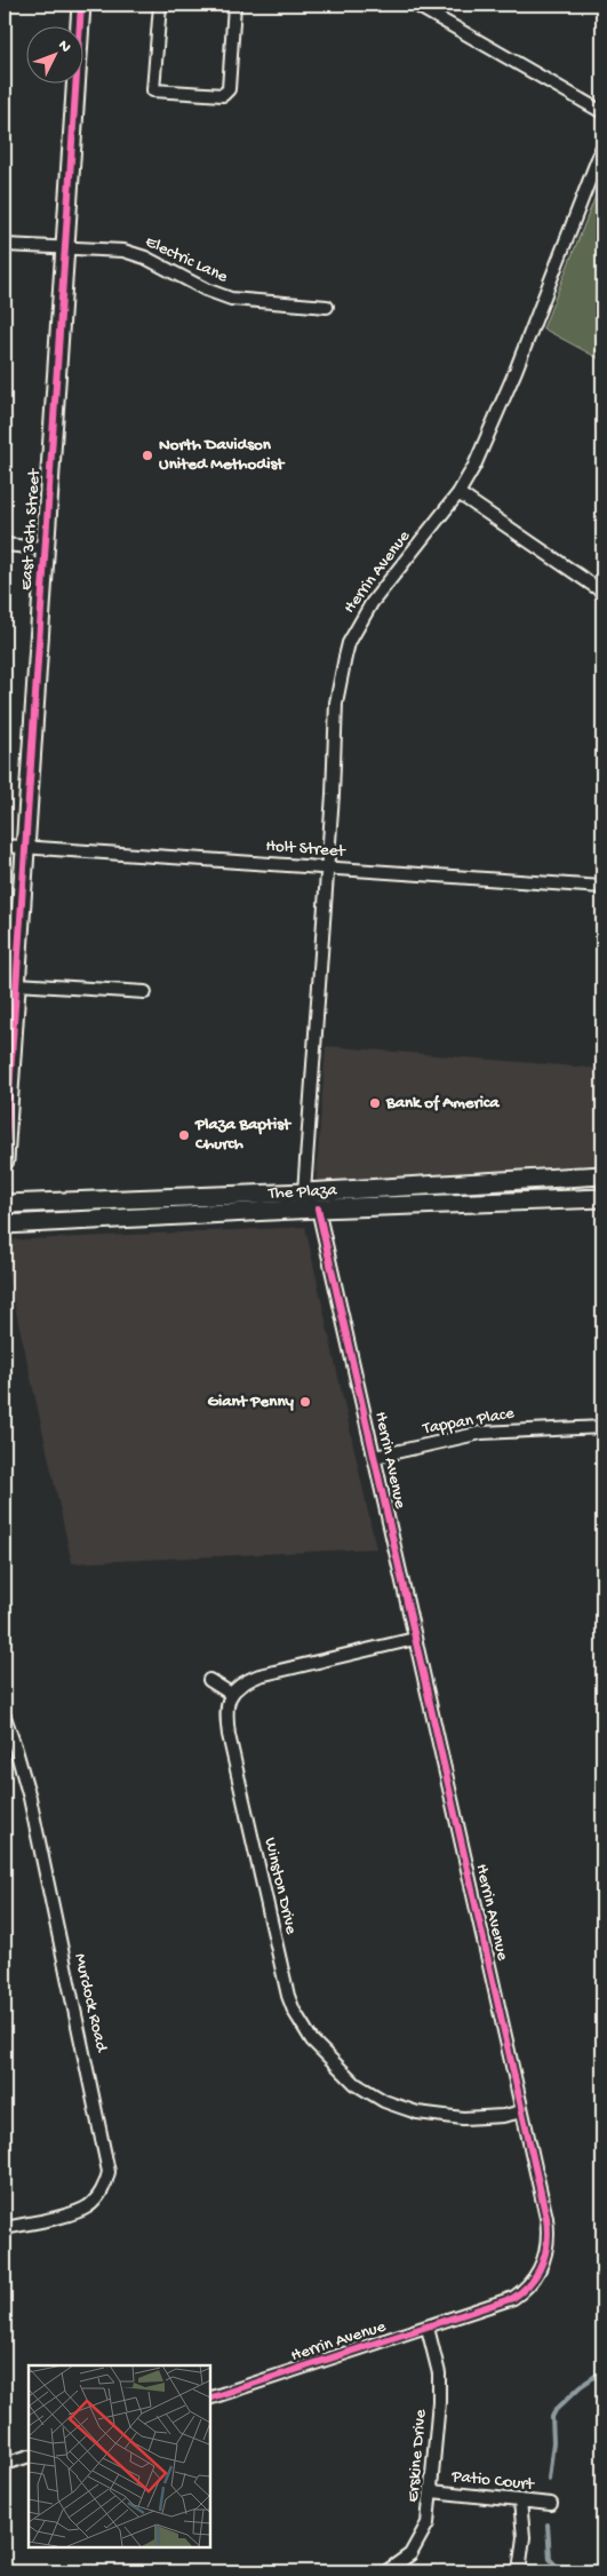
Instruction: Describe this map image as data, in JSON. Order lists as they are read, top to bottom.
{
  "streets": {
    "main road": ["East 36th Street", "The Plaza"],
    "street": [
      "Electric Lane",
      "Herrin Avenue",
      "Holt Street",
      "Tappan Place",
      "Winston Drive",
      "Murdock Road",
      "Erskine Drive",
      "Patio Court"
    ]
  },
  "crossings": [
    ["Electric Lane", "East 36th Street"],
    ["East 36th Street", "Holt Street"],
    ["Herrin Avenue", "Holt Street"],
    ["Herrin Avenue", "The Plaza"],
    ["Herrin Avenue", "Tappan Place"],
    ["Herrin Avenue", "Winston Drive"],
    ["Herrin Avenue", "Erskine Drive"],
    ["Erskine Drive", "Patio Court"]
  ],
  "places": [
    "North Davidson United Methodist",
    "Bank of America",
    "Plaza Baptist Church",
    "Giant Penny"
  ],
  "north": "top right"
}
